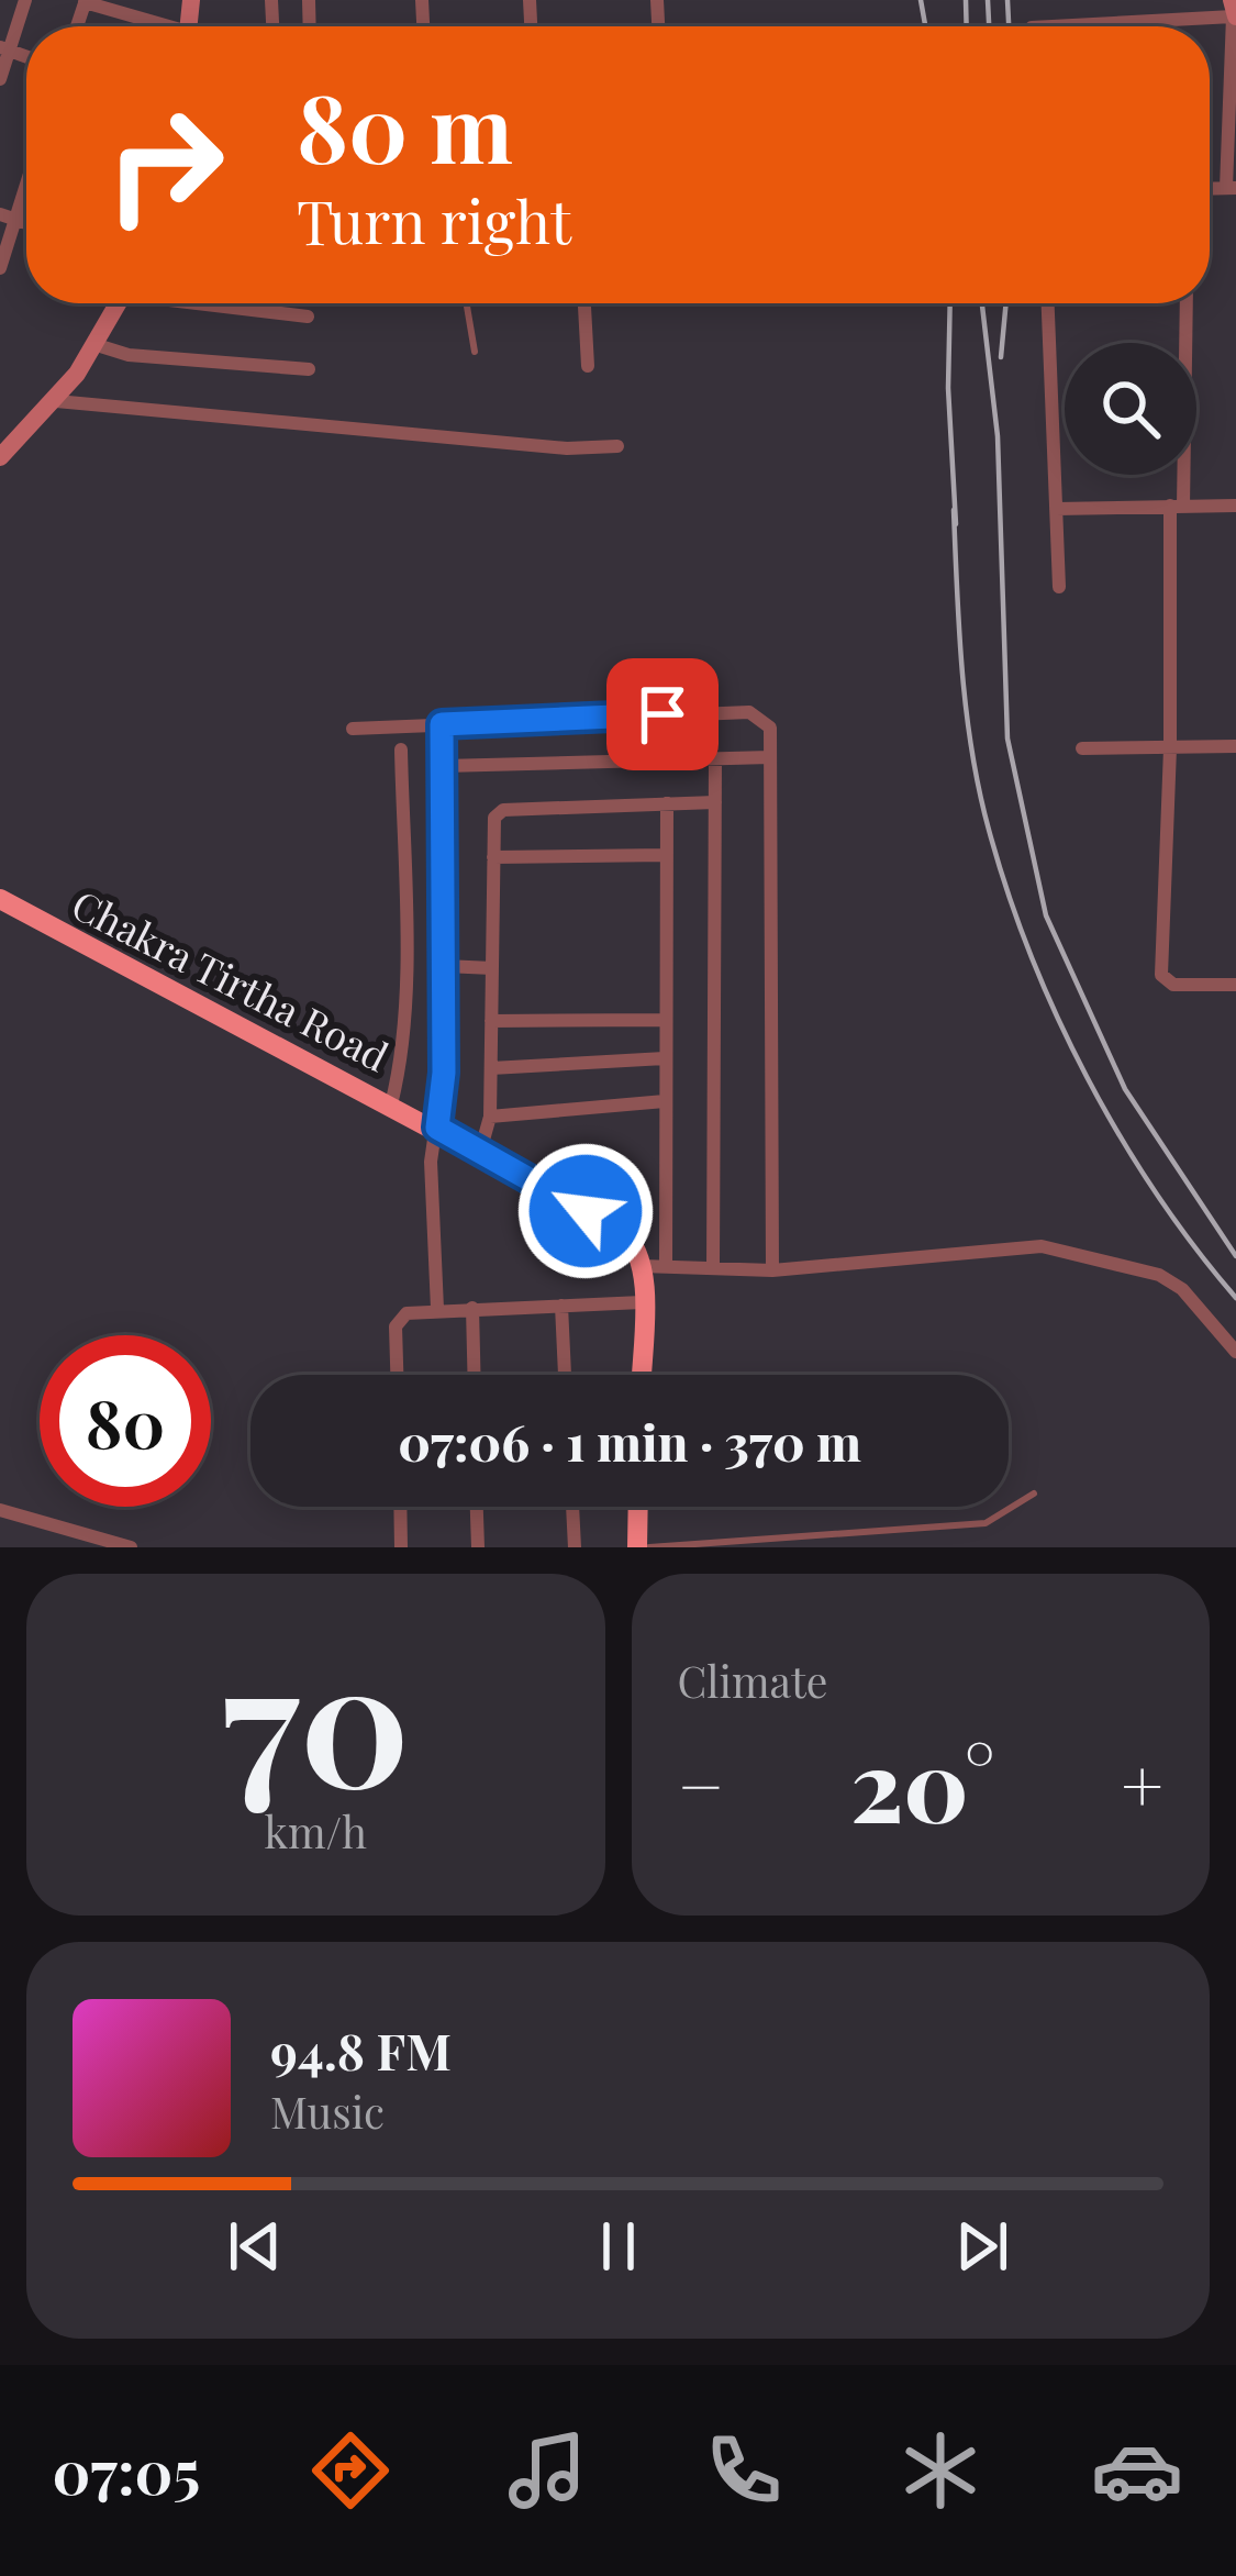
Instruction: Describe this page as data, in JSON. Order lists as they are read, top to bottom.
{
  "streets": {
    "highway": ["Chakra Tirtha Road"]
  },
  "page": {
    "turn": ["80 m", "Turn right"],
    "limit": "80",
    "trip": "07:06 · 1 min · 370 m",
    "tile": [
      ["70", "km/h"],
      "Climate"
    ],
    "heat": ["−", "20°", "+"],
    "song": ["94.8 FM", "Music"],
    "tabs": "07:05"
  }
}
